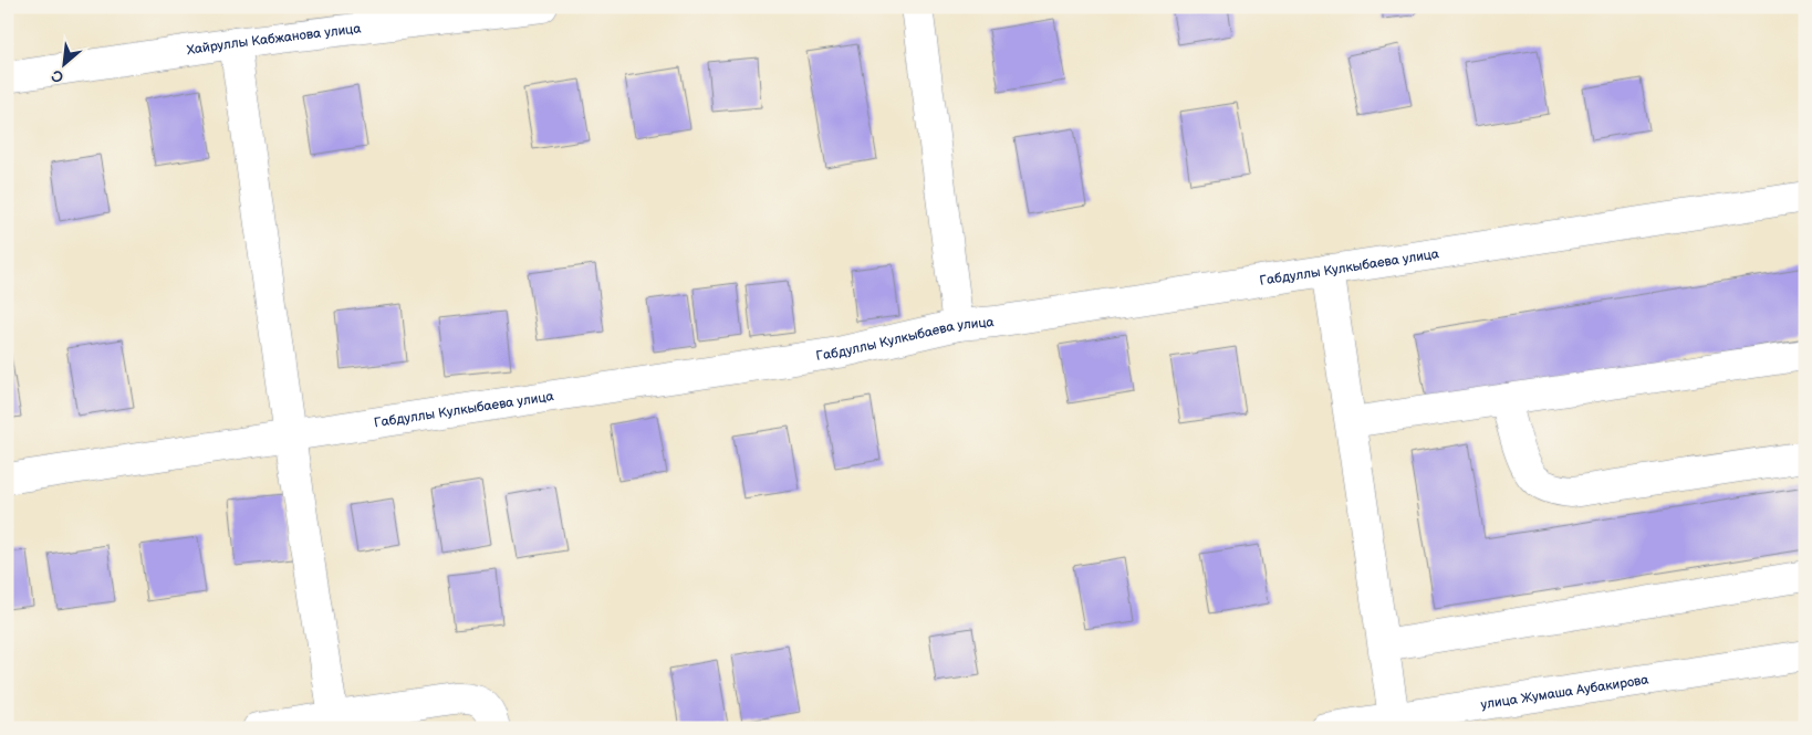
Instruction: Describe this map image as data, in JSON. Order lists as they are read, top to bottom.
{
  "streets": {
    "street": ["Хайруллы Кабжанова улица", "Габдуллы Кулкыбаева улица", "улица Жумаша Аубакирова"]
  },
  "north": "bottom left"
}
